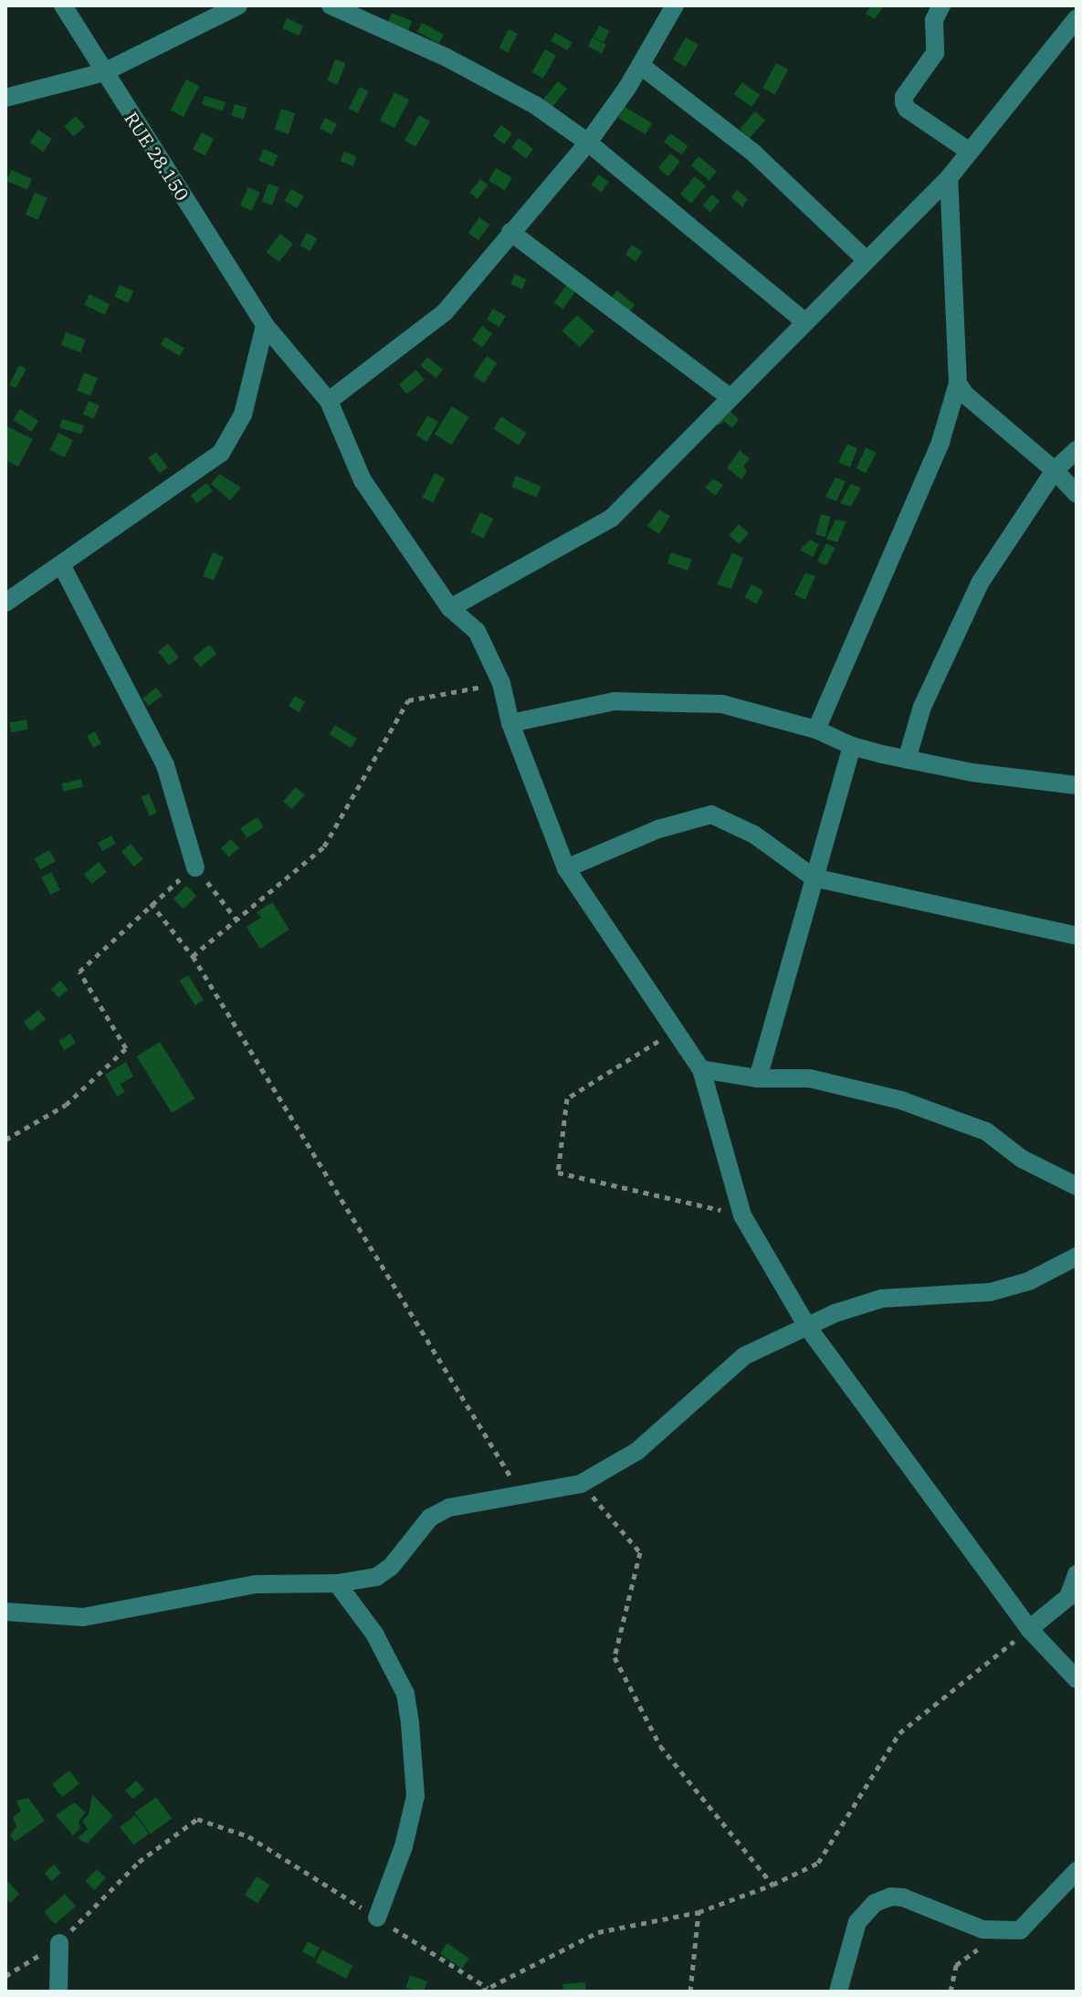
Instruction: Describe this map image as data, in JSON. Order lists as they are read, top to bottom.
{
  "streets": {
    "street": ["RUE 28.150"]
  }
}
